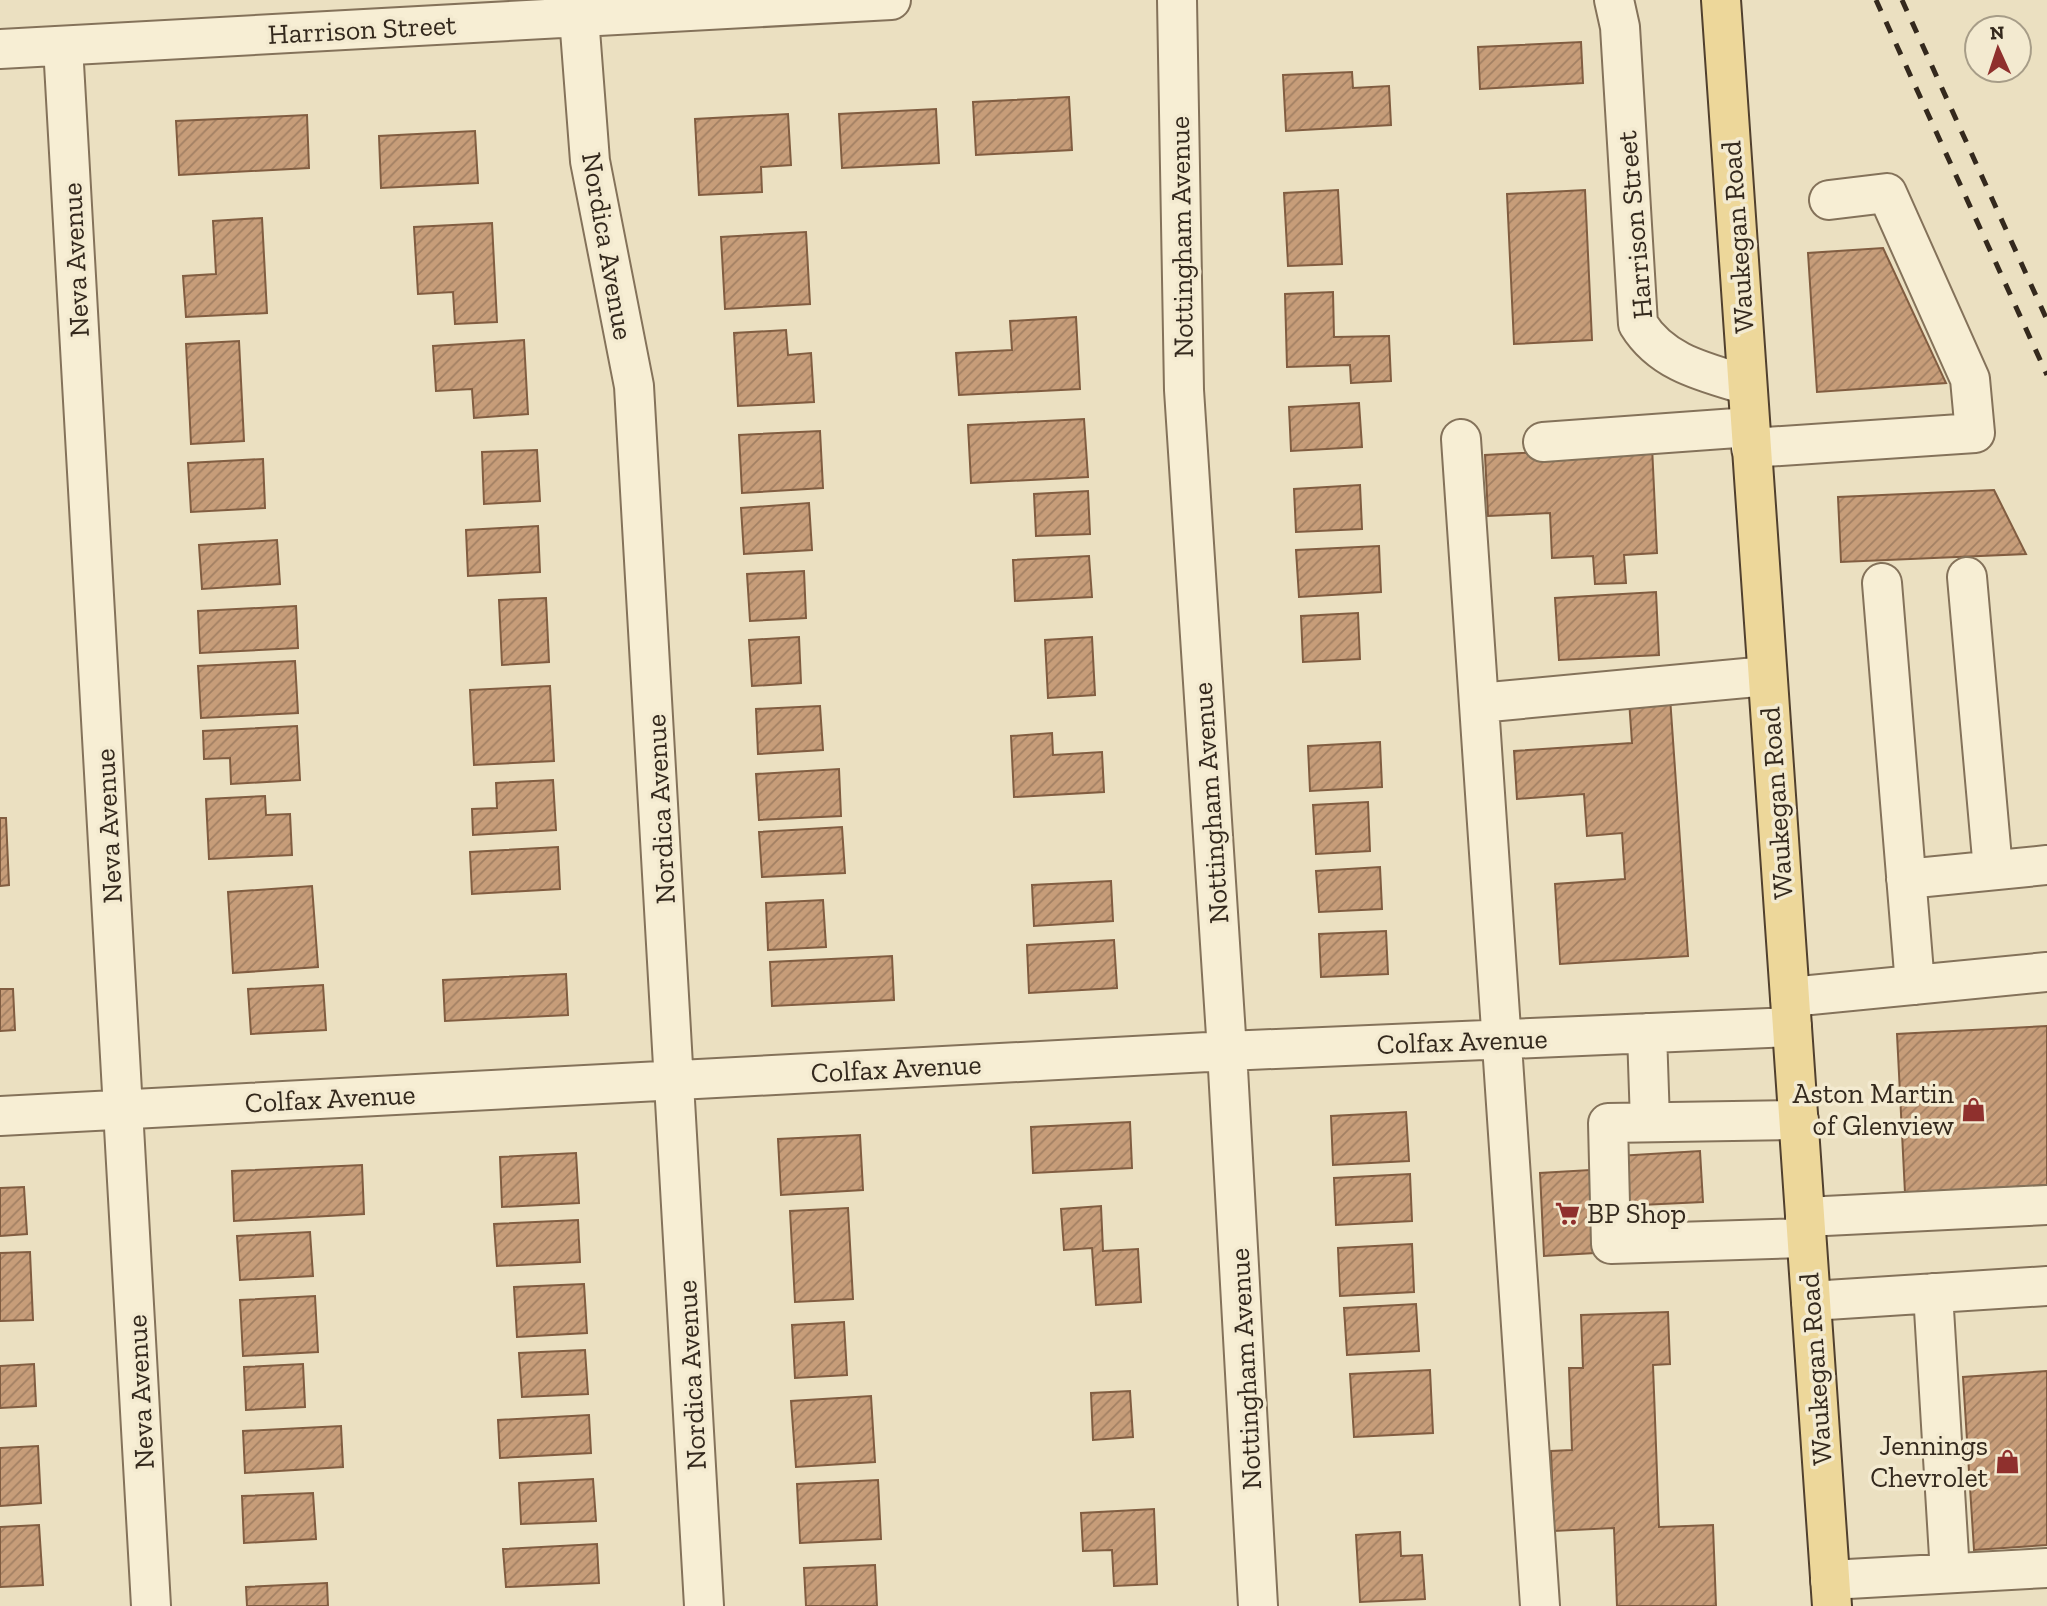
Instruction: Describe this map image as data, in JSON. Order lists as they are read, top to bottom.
{
  "streets": {
    "main road": ["Waukegan Road"],
    "street": [
      "Harrison Street",
      "Nottingham Avenue",
      "Nordica Avenue",
      "Neva Avenue",
      "Colfax Avenue"
    ]
  },
  "crossings": [
    ["Harrison Street", "Waukegan Road"],
    ["Harrison Street", "Nordica Avenue"],
    ["Harrison Street", "Neva Avenue"],
    ["Nottingham Avenue", "Colfax Avenue"],
    ["Waukegan Road", "Colfax Avenue"],
    ["Nordica Avenue", "Colfax Avenue"],
    ["Neva Avenue", "Colfax Avenue"]
  ],
  "places": {
    "shop": ["Aston Martin of Glenview", "Jennings Chevrolet"],
    "supermarket": ["BP Shop"]
  },
  "north": "top"
}
